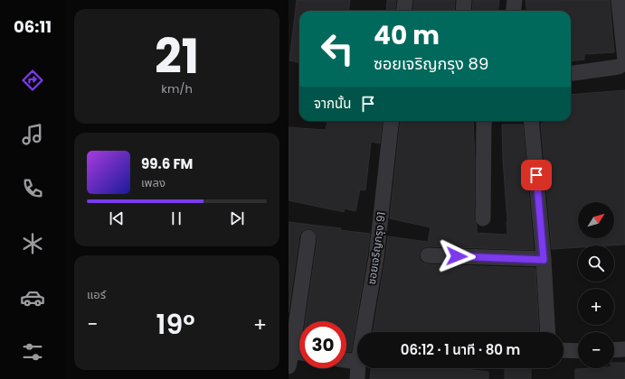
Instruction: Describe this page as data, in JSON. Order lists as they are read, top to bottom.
{
  "streets": {
    "street": ["ซอยเจริญกรุง 91"]
  },
  "north": "top right",
  "page": {
    "tabs": "06:11",
    "tile": [
      ["21", "km/h"],
      "แอร์"
    ],
    "turn": ["40 m", "ซอยเจริญกรุง 89"],
    "then": "จากนั้น",
    "song": ["99.6 FM", "เพลง"],
    "map_buttons": ["+", "−"],
    "heat": ["−", "19°", "+"],
    "limit": "30",
    "trip": "06:12 · 1 นาที · 80 m"
  }
}
